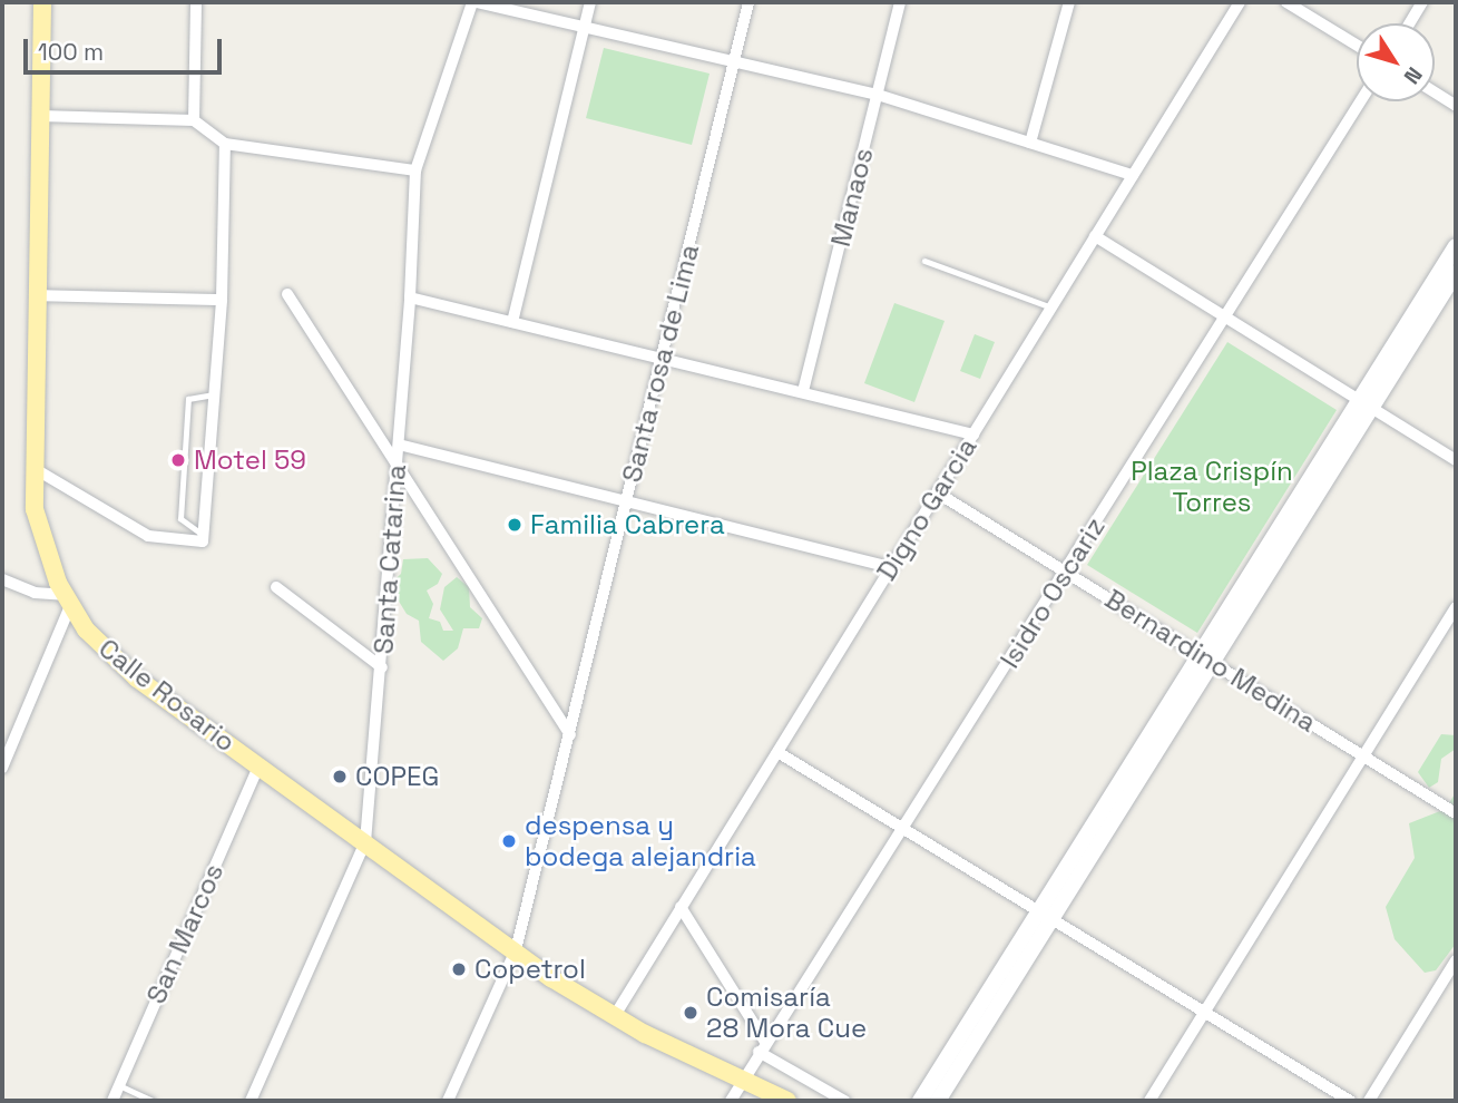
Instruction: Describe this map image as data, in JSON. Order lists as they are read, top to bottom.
{
  "streets": {
    "main road": ["Calle Rosario"],
    "street": [
      "Manaos",
      "Santa rosa de Lima",
      "Digno Garcia",
      "Santa Catarina",
      "Isidro Oscariz",
      "Bernardino Medina",
      "San Marcos"
    ]
  },
  "crossings": [
    ["Santa rosa de Lima", "Calle Rosario"],
    ["Digno Garcia", "Bernardino Medina"],
    ["Digno Garcia", "Calle Rosario"],
    ["Santa Catarina", "Calle Rosario"],
    ["Isidro Oscariz", "Bernardino Medina"],
    ["Isidro Oscariz", "Calle Rosario"],
    ["Calle Rosario", "San Marcos"]
  ],
  "parks": ["Plaza Crispín Torres"],
  "places": [
    "Motel 59",
    "Familia Cabrera",
    "COPEG",
    "despensa y bodega alejandria",
    "Copetrol",
    "Comisaría 28 Mora Cue"
  ],
  "scale_bar": "100 m",
  "north": "bottom right"
}
